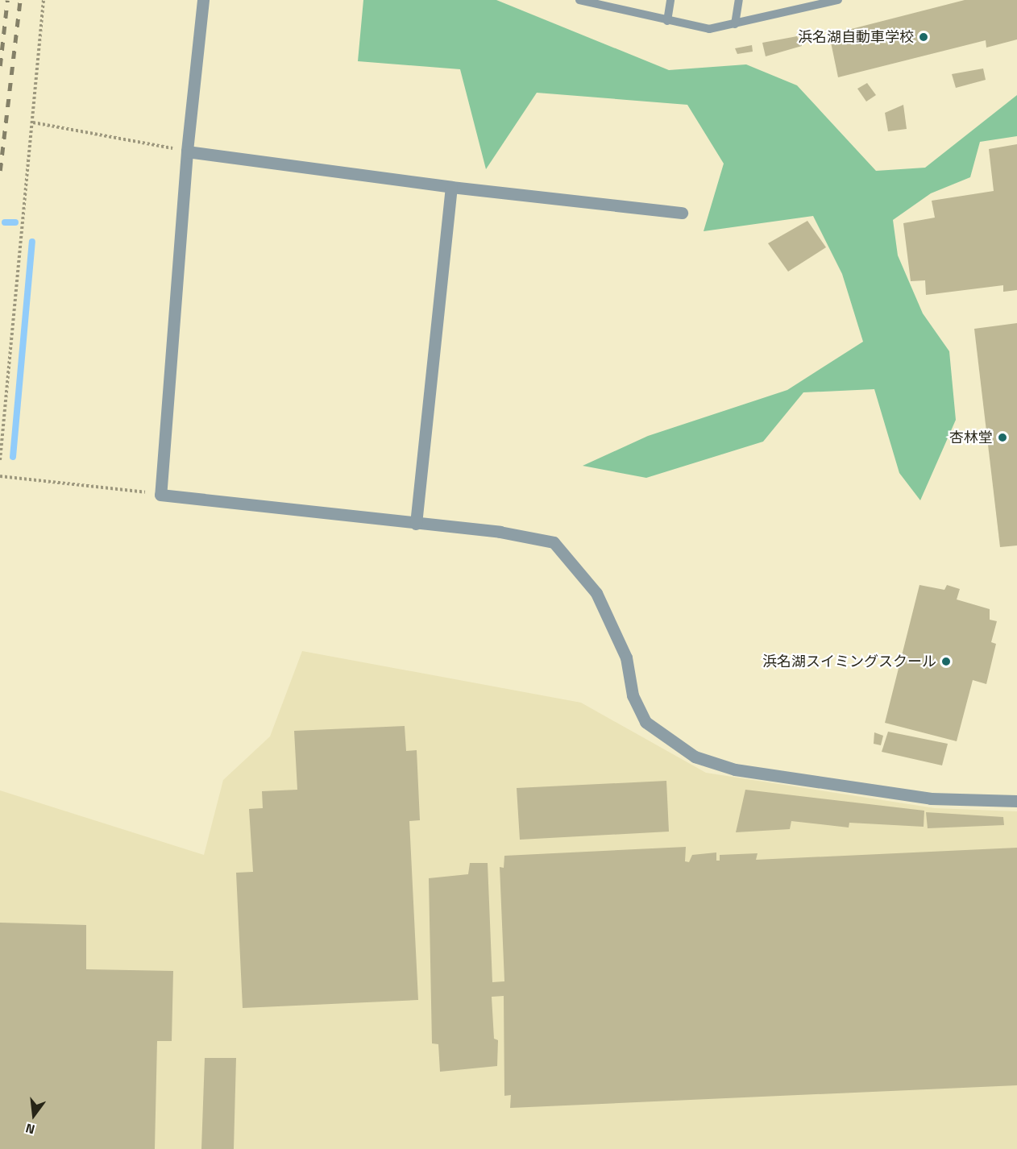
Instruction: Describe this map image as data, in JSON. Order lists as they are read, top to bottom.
{
  "places": ["浜名湖自動車学校", "杏林堂", "浜名湖スイミングスクール"],
  "north": "bottom"
}
